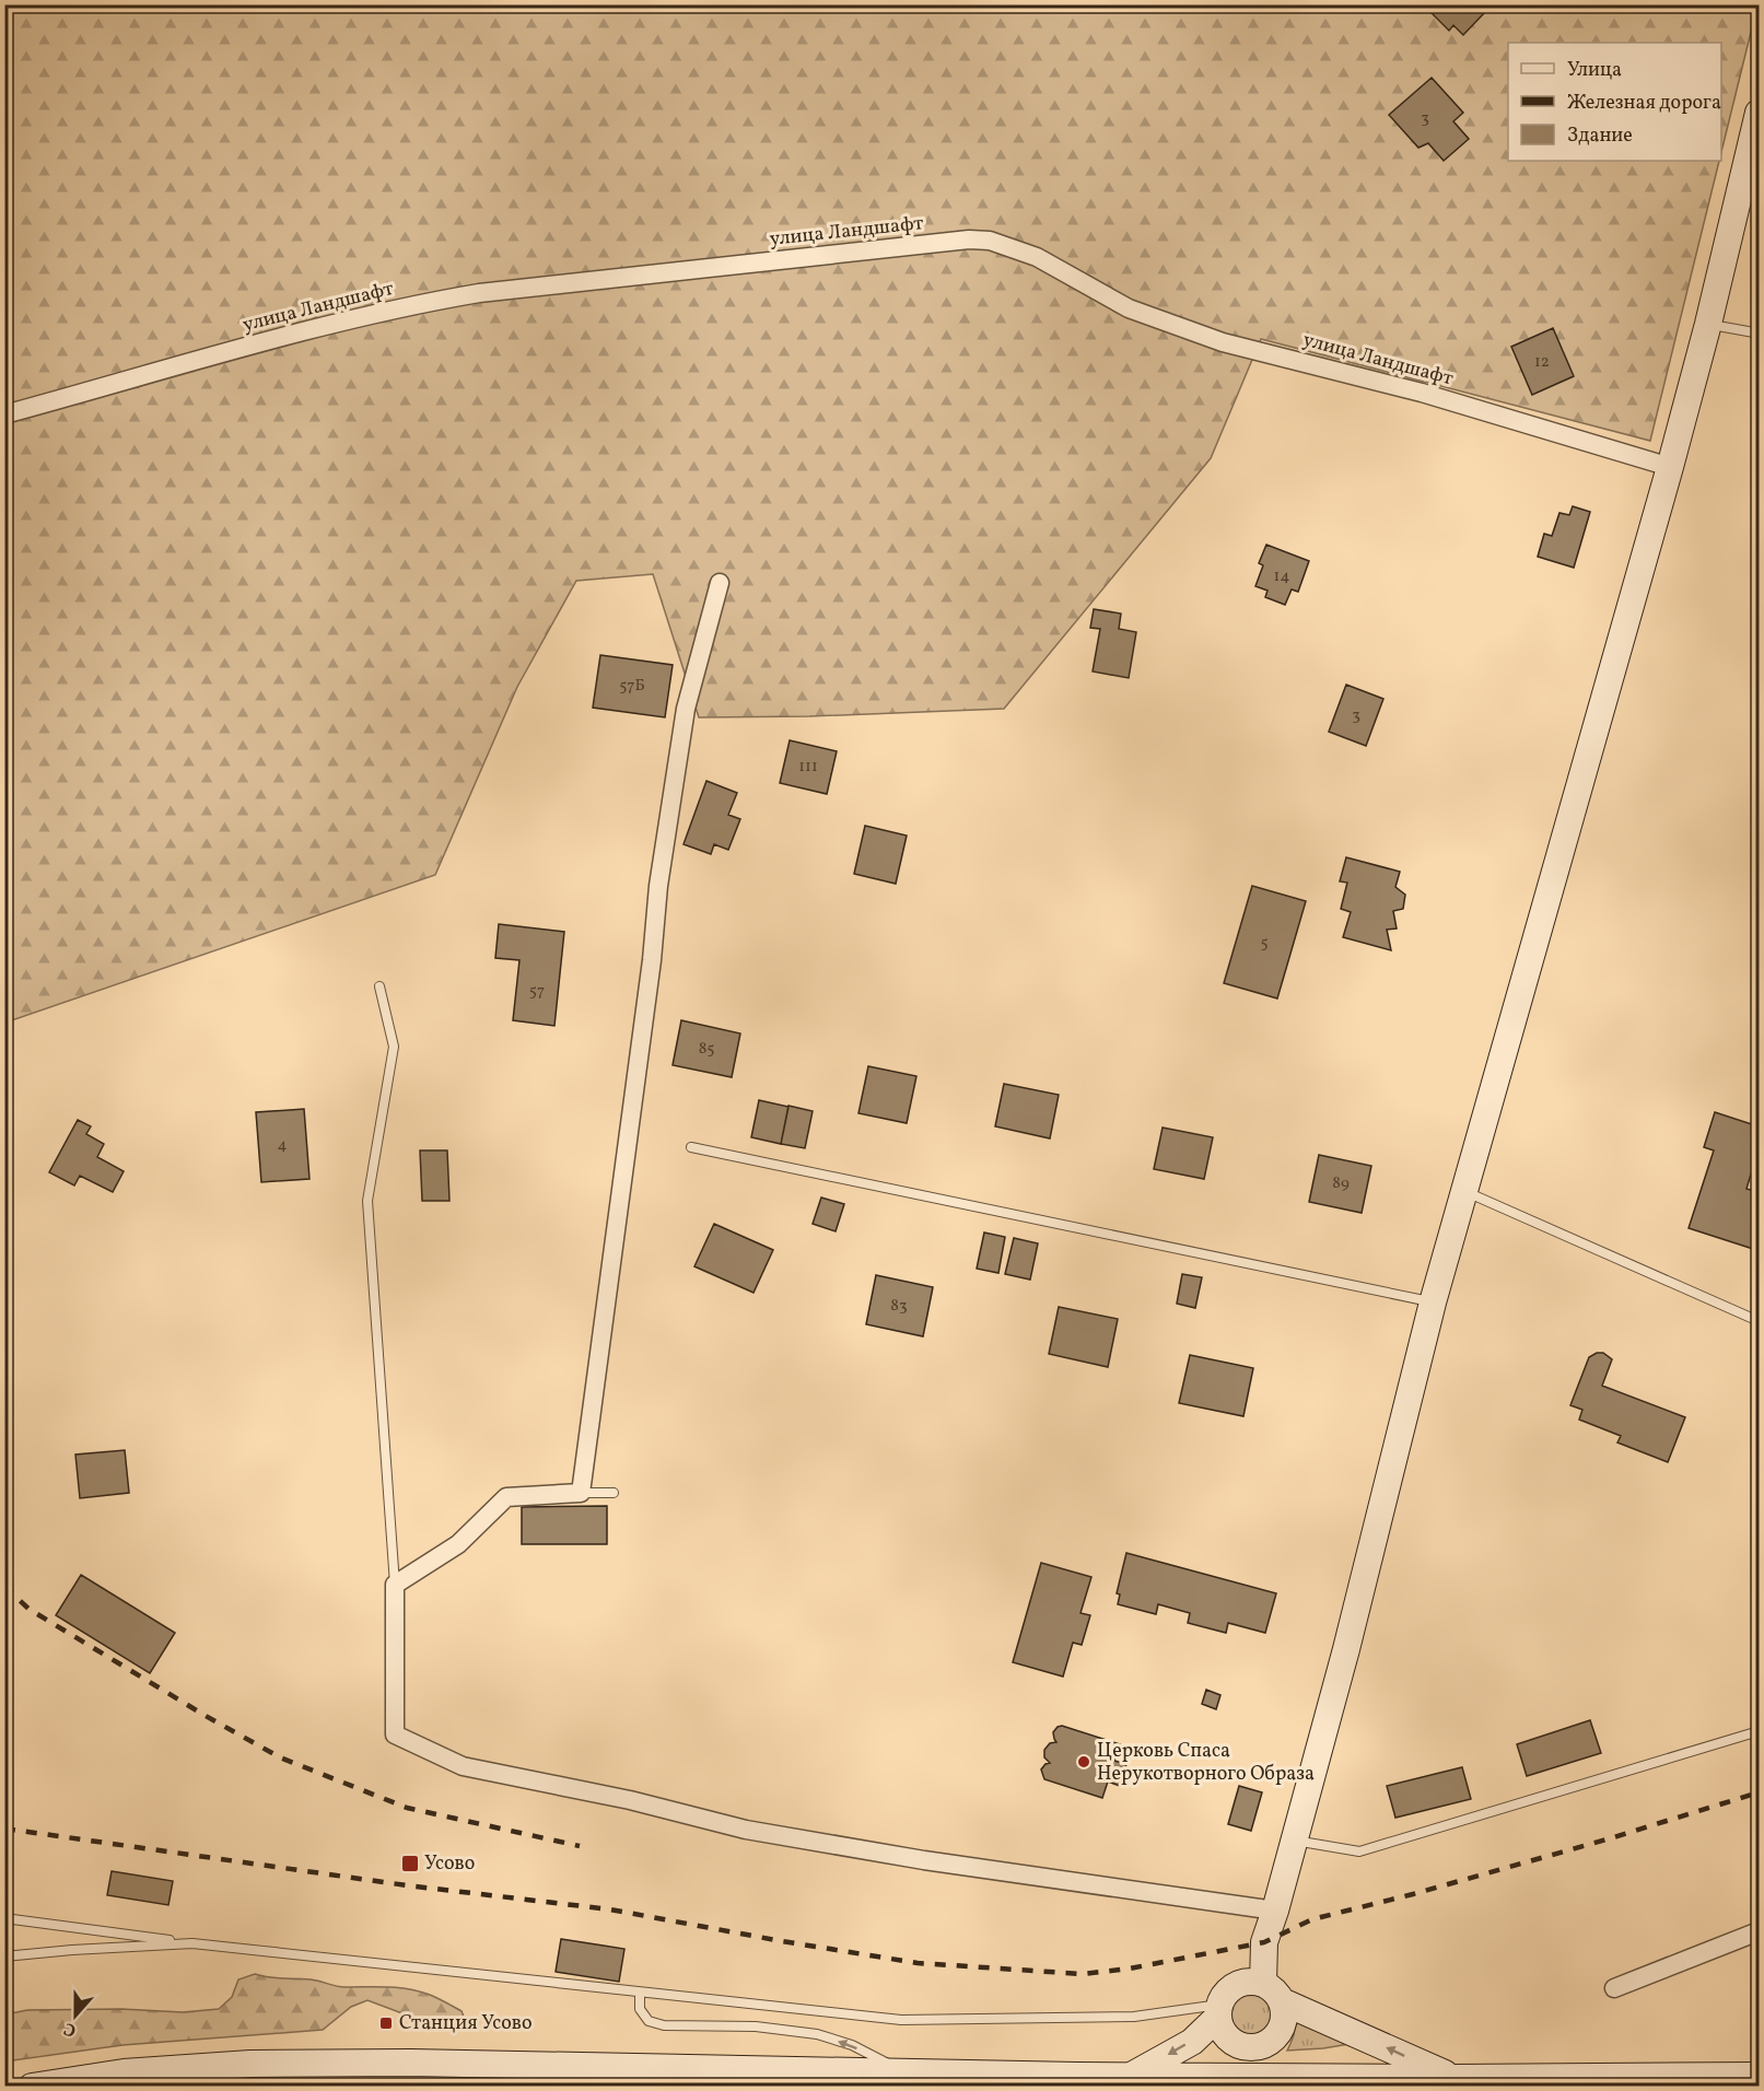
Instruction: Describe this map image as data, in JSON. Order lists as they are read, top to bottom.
{
  "streets": {
    "street": ["улица Ландшафт"]
  },
  "places": {
    "other": ["Церковь Спаса Нерукотворного Образа"],
    "transit": ["Усово", "Станция Усово"]
  },
  "house_numbers": [
    "3",
    "12",
    "14",
    "57Б",
    "3",
    "111",
    "5",
    "57",
    "85",
    "4",
    "89",
    "83"
  ],
  "legend": ["Улица", "Железная дорога", "Здание"],
  "north": "bottom"
}
